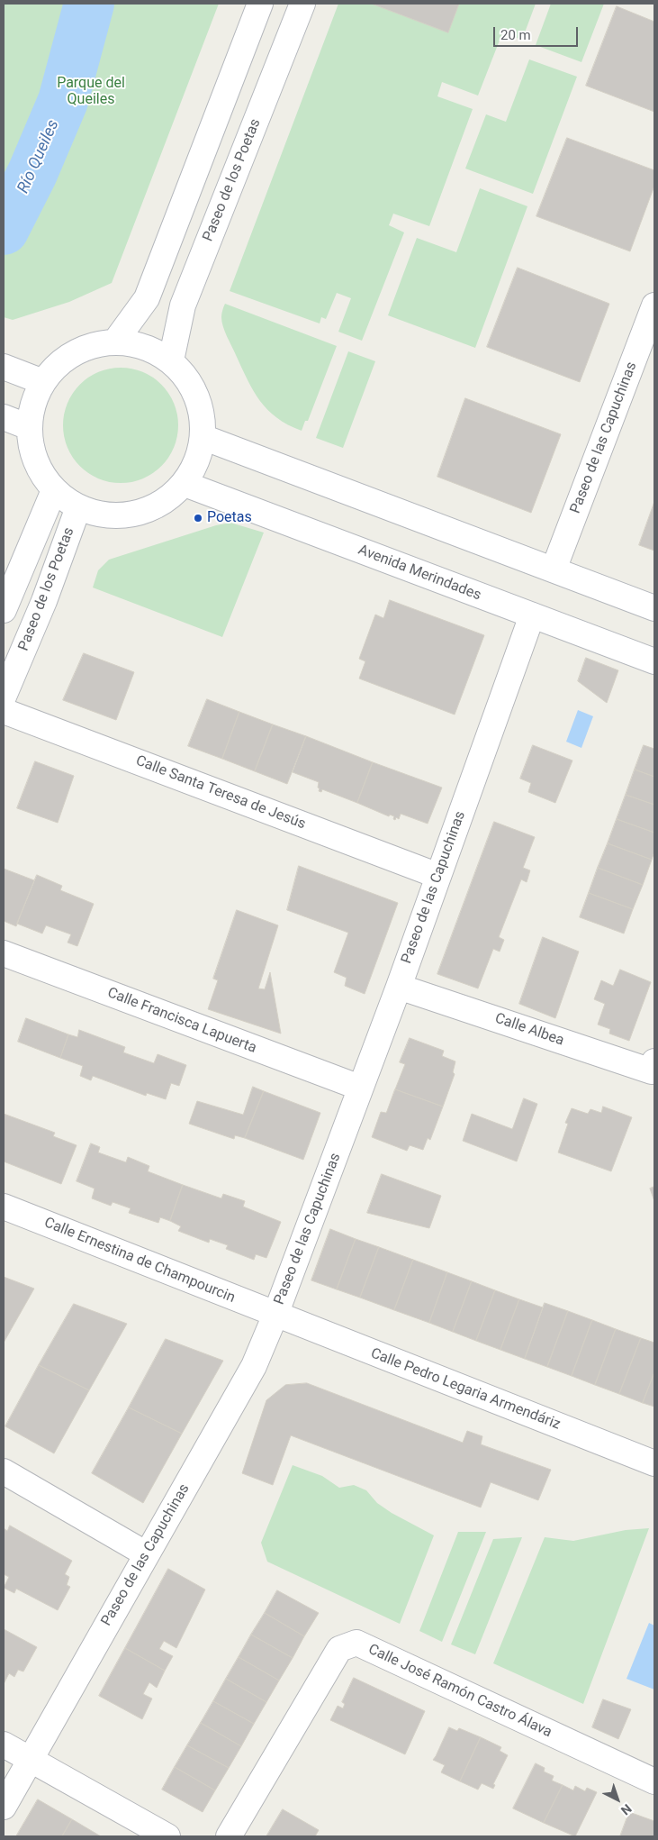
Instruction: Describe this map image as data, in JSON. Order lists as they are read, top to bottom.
{
  "streets": {
    "street": [
      "Paseo de los Poetas",
      "Paseo de las Capuchinas",
      "Avenida Merindades",
      "Calle Santa Teresa de Jesús",
      "Calle Francisca Lapuerta",
      "Calle Albea",
      "Calle Ernestina de Champourcin",
      "Calle Pedro Legaria Armendáriz",
      "Calle José Ramón Castro Álava"
    ]
  },
  "crossings": [
    ["Paseo de las Capuchinas", "Avenida Merindades"],
    ["Paseo de las Capuchinas", "Calle Santa Teresa de Jesús"],
    ["Paseo de las Capuchinas", "Calle Francisca Lapuerta"],
    ["Paseo de las Capuchinas", "Calle Albea"],
    ["Paseo de las Capuchinas", "Calle Ernestina de Champourcin"],
    ["Paseo de las Capuchinas", "Calle Pedro Legaria Armendáriz"],
    ["Calle Ernestina de Champourcin", "Calle Pedro Legaria Armendáriz"]
  ],
  "water": ["Río Queiles"],
  "parks": ["Parque del Queiles"],
  "places": ["Poetas"],
  "scale_bar": "20 m",
  "north": "bottom right"
}
